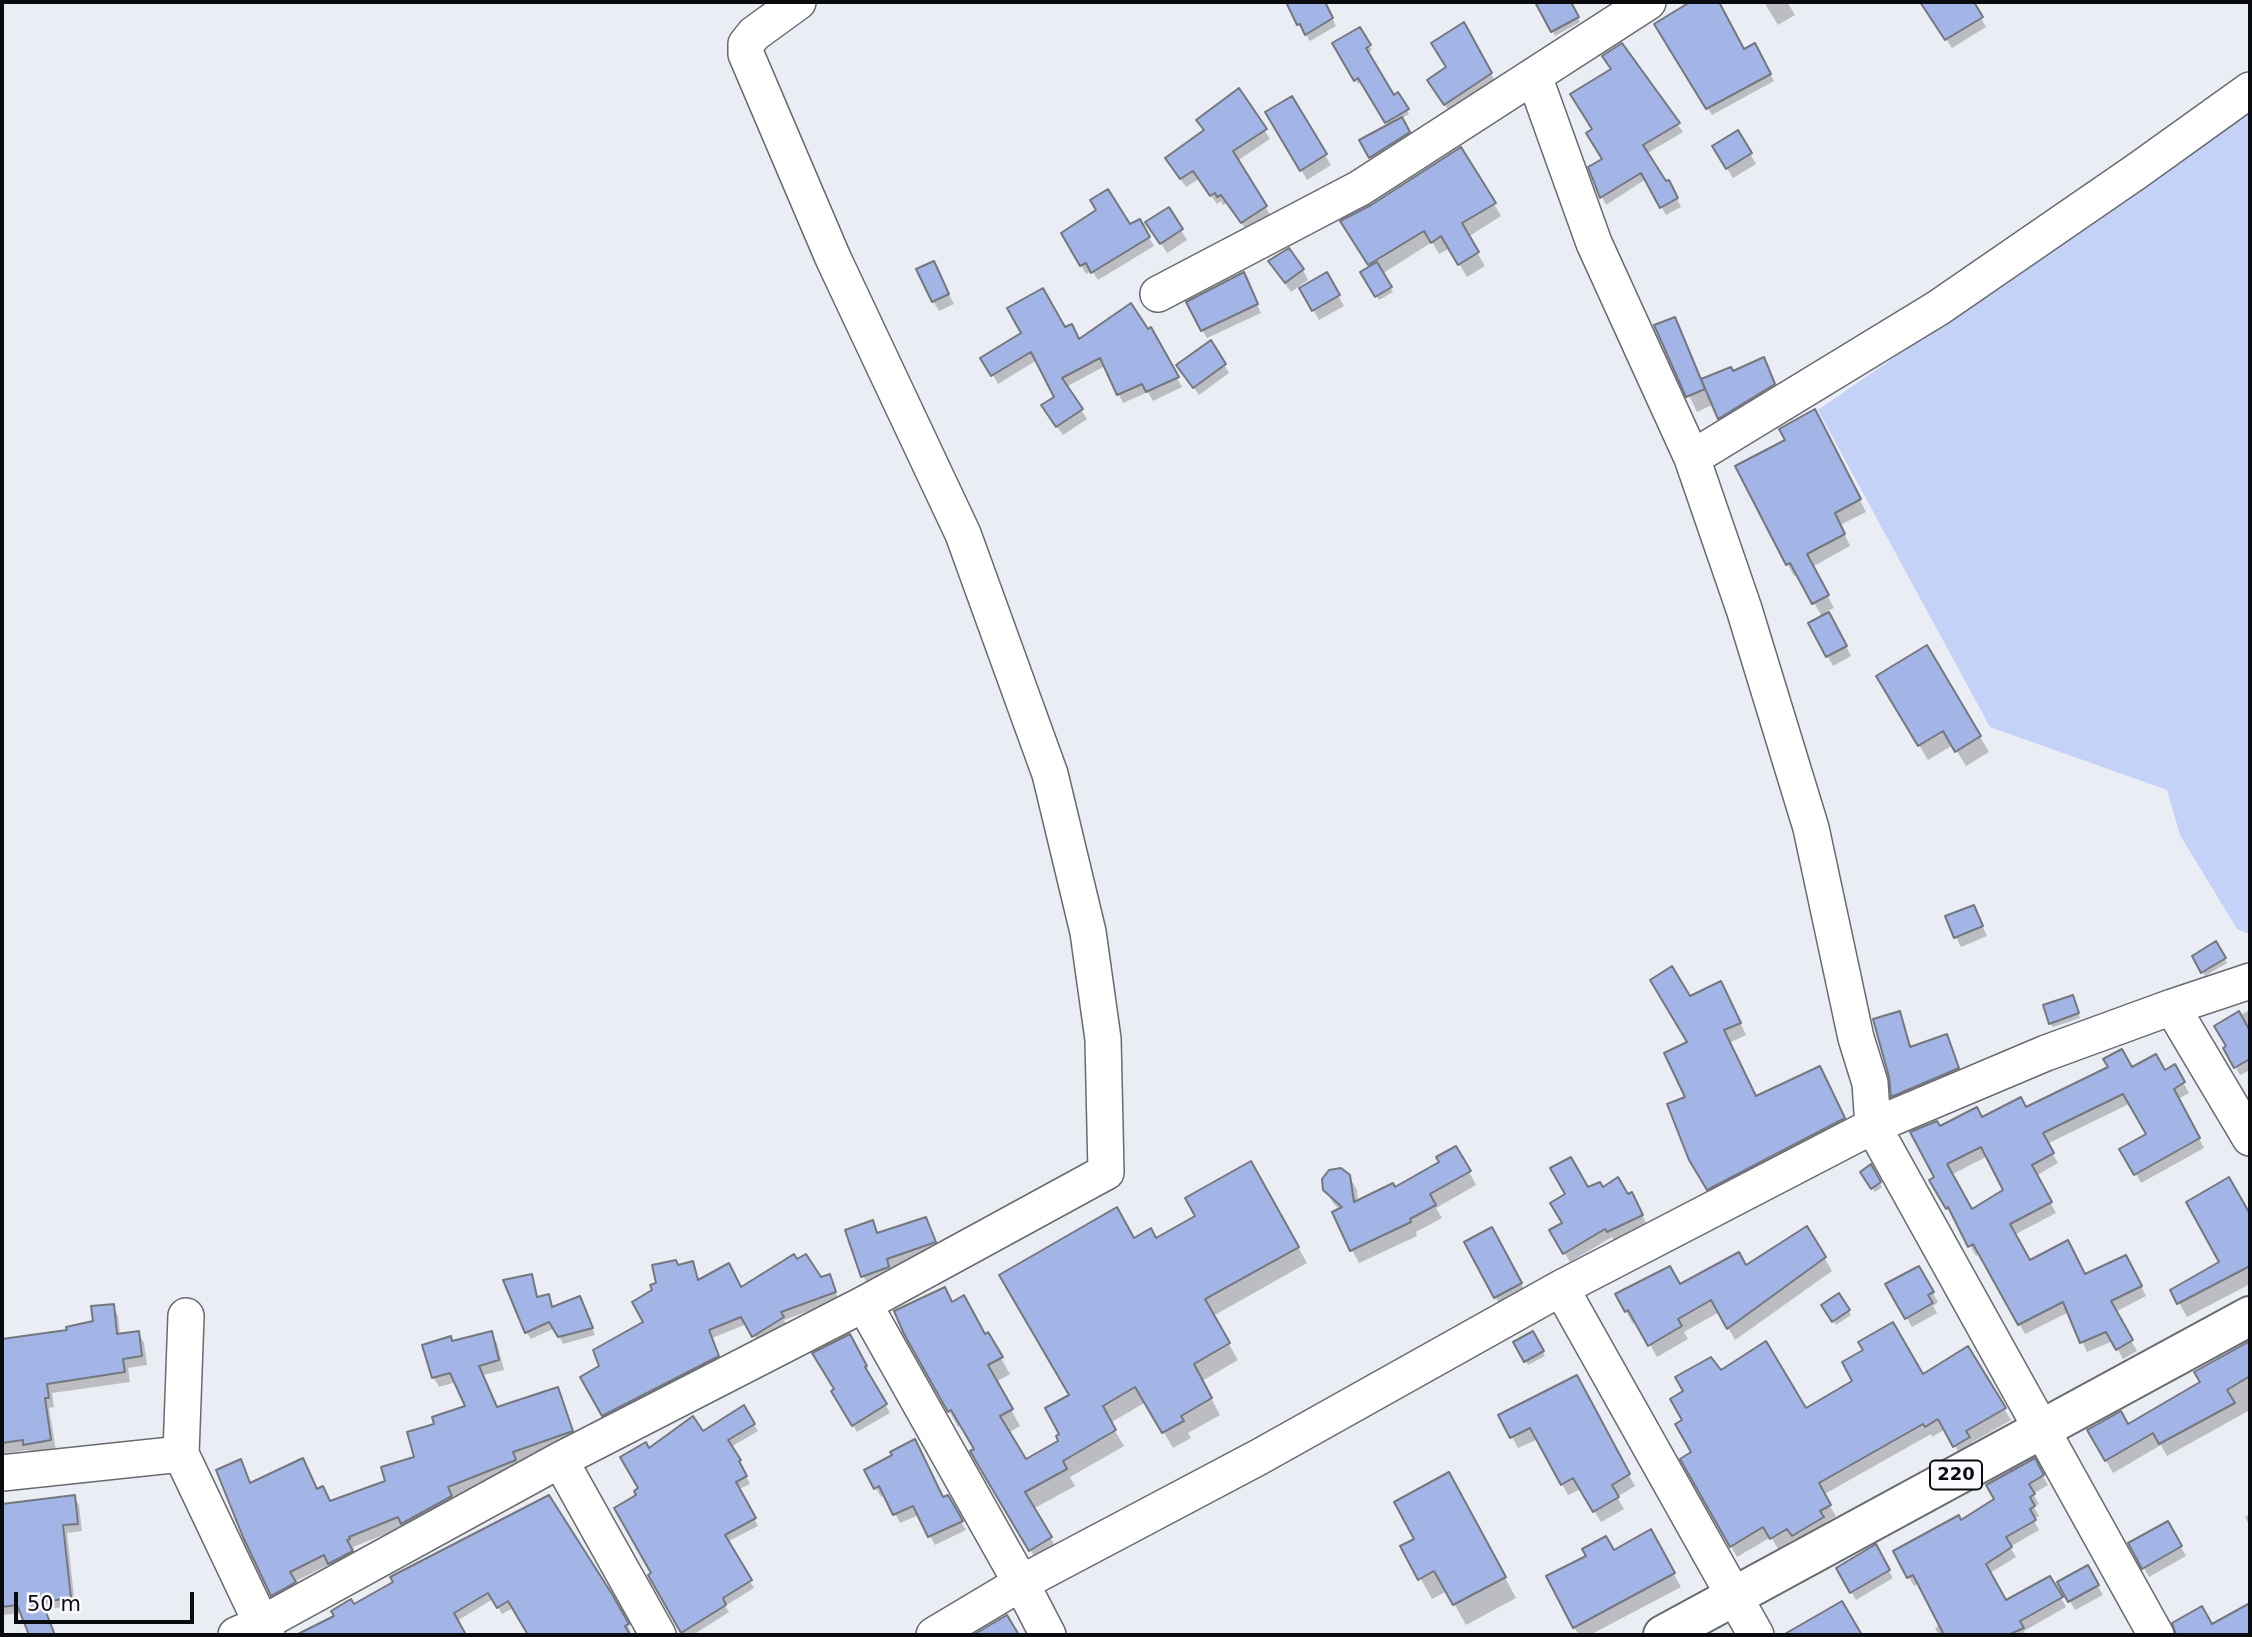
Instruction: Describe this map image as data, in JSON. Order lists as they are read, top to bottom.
{
  "streets": {
    "main road": ["220"]
  },
  "scale_bar": "50 m"
}
